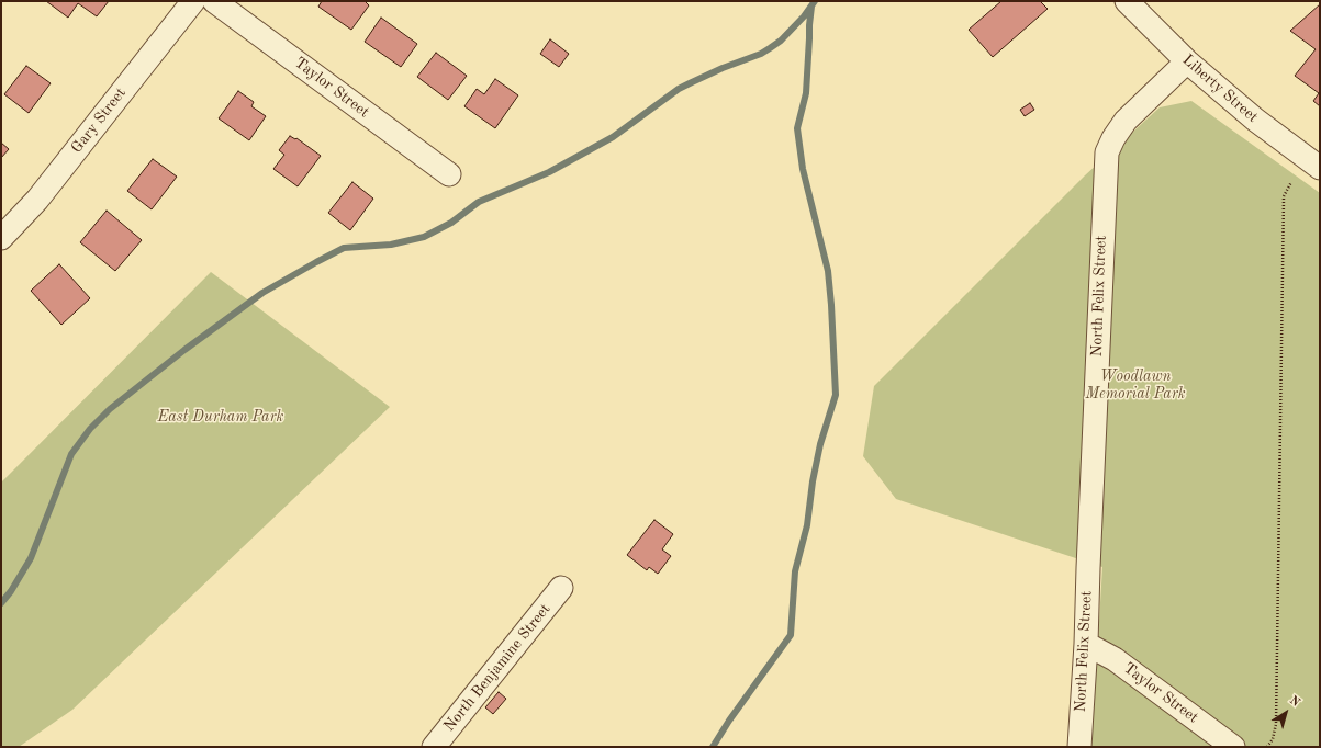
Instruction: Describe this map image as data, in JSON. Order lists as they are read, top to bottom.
{
  "streets": {
    "street": [
      "Taylor Street",
      "Liberty Street",
      "Gary Street",
      "North Felix Street",
      "North Benjamine Street"
    ]
  },
  "crossings": [
    ["Taylor Street", "North Felix Street"],
    ["Liberty Street", "North Felix Street"]
  ],
  "parks": ["Woodlawn Memorial Park", "East Durham Park"],
  "north": "top right"
}
